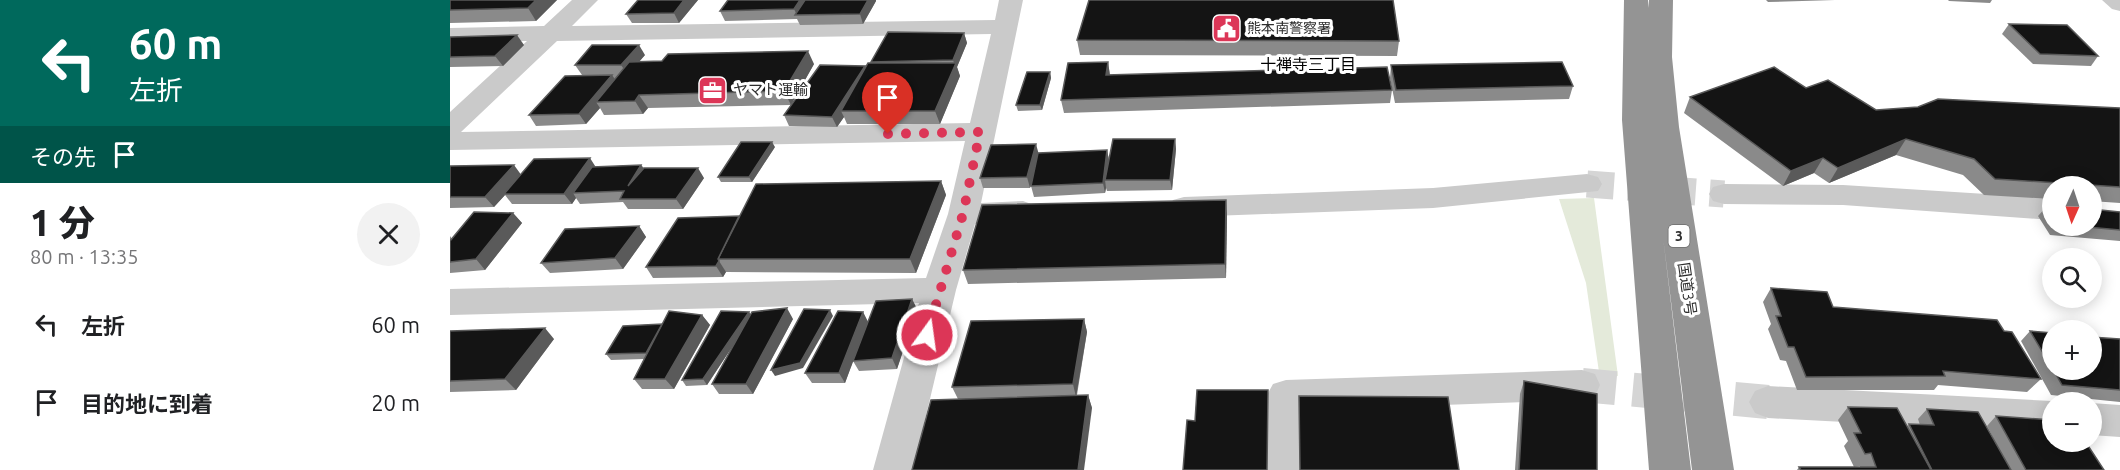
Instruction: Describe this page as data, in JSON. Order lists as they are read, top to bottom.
{
  "streets": {
    "highway": ["3", "国道3号"]
  },
  "districts": ["十禅寺三丁目"],
  "places": {
    "public building": ["熊本南警察署"],
    "office": ["ヤマト運輸"]
  },
  "north": "bottom",
  "page": {
    "turn": ["60 m", "左折"],
    "then": "その先",
    "map_buttons": ["+", "−"],
    "heading": ["1 分", "80 m · 13:35"],
    "list": [
      {
        "name": "左折",
        "value": "60 m"
      },
      {
        "name": "目的地に到着",
        "value": "20 m"
      }
    ]
  }
}
